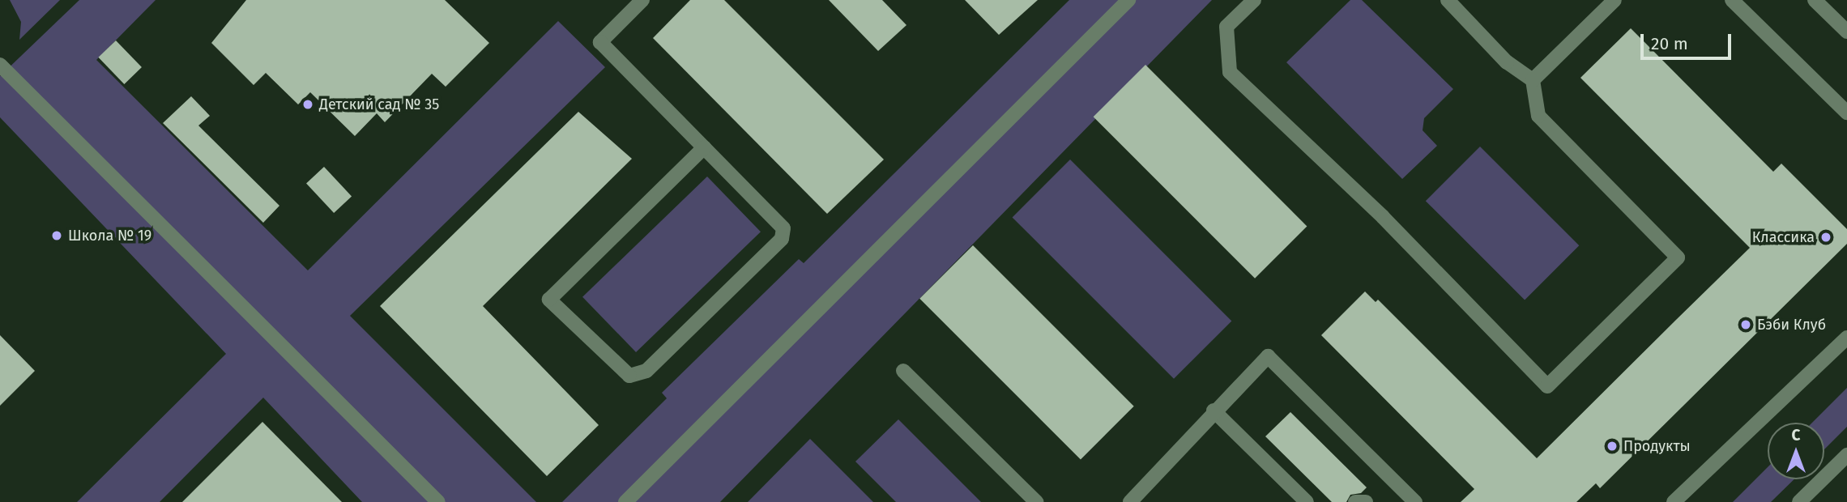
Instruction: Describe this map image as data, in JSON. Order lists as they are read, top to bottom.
{
  "places": [
    "Детский сад № 35",
    "Школа № 19",
    "Классика",
    "Бэби Клуб",
    "Продукты"
  ],
  "scale_bar": "20 m",
  "north": "top"
}
